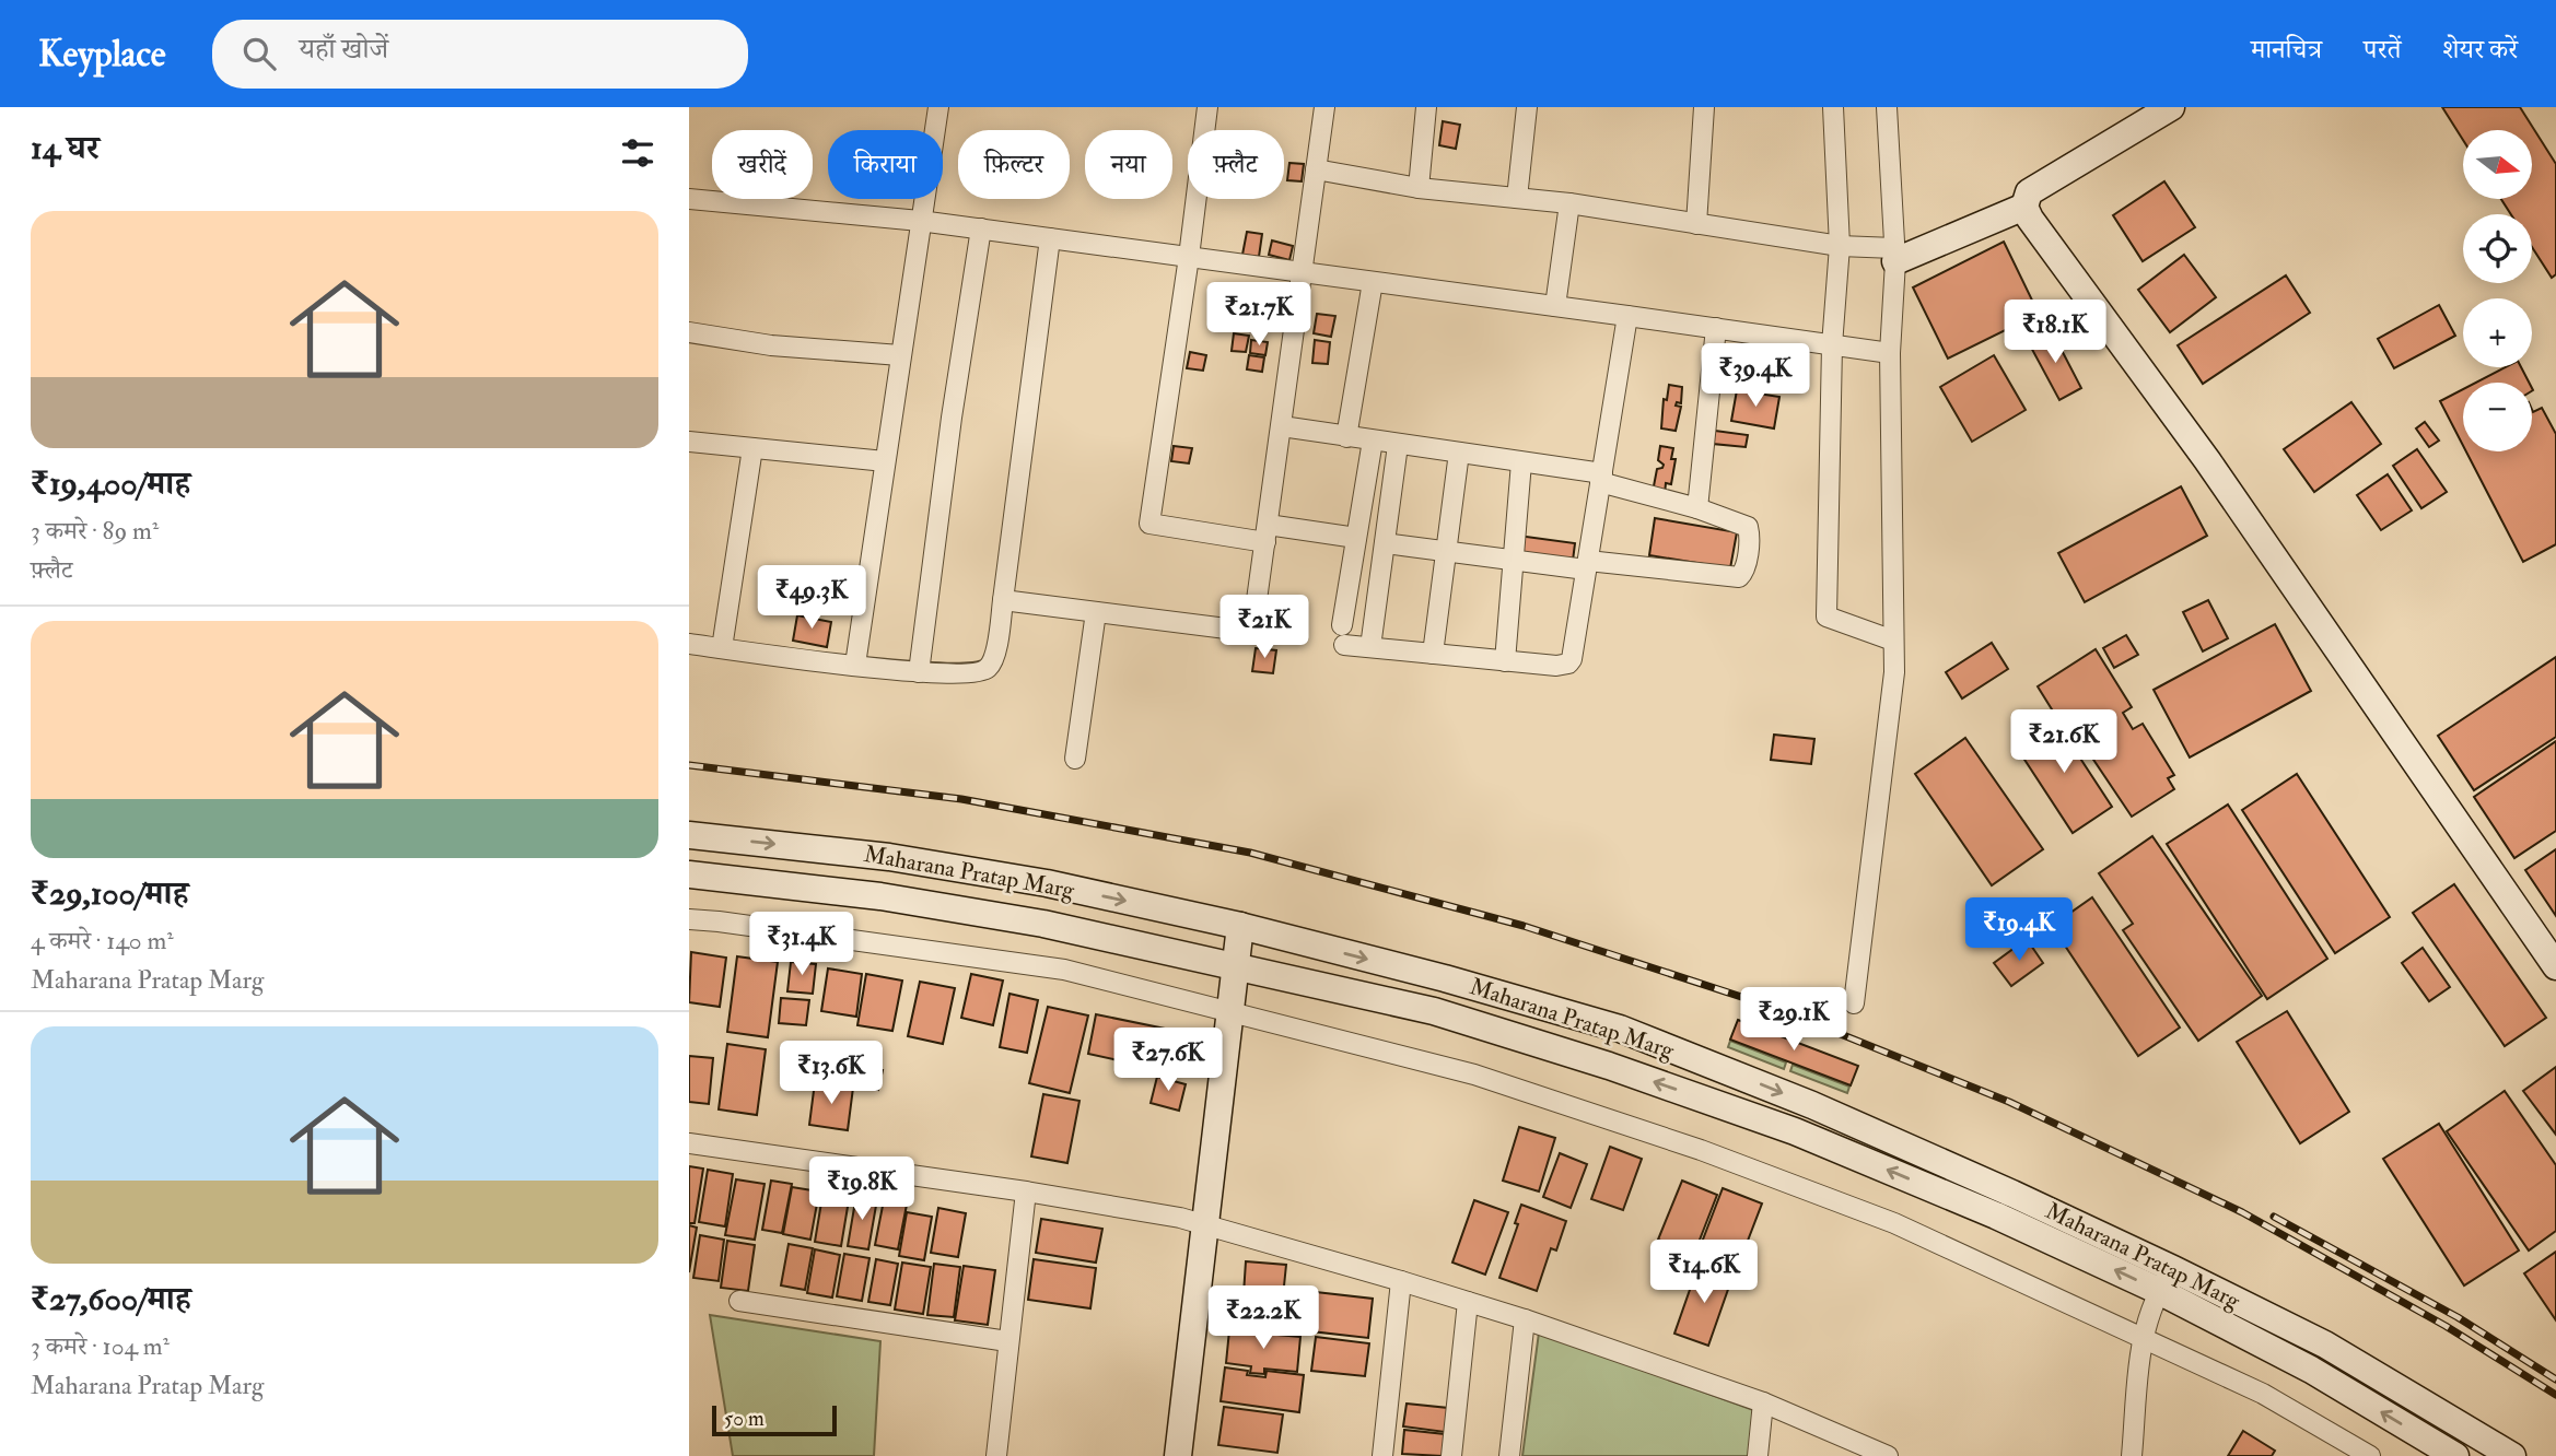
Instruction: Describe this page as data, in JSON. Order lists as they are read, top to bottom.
{
  "streets": {
    "main road": ["Maharana Pratap Marg"]
  },
  "scale_bar": "50 m",
  "north": "right",
  "page": {
    "header": "Keyplace",
    "search": "यहाँ खोजें",
    "nav": ["मानचित्र", "परतें", "शेयर करें"],
    "heading": "14 घर",
    "map_buttons": ["+", "−"],
    "chip": [
      "खरीदें",
      "किराया",
      "फ़िल्टर",
      "नया",
      "फ़्लैट"
    ],
    "list": [
      {
        "name": "₹19,400/माह",
        "note": "3 कमरे · 89 m² · फ़्लैट"
      },
      {
        "name": "₹29,100/माह",
        "note": "4 कमरे · 140 m² · Maharana Pratap Marg"
      },
      {
        "name": "₹27,600/माह",
        "note": "3 कमरे · 104 m² · Maharana Pratap Marg"
      }
    ],
    "price": [
      "₹21.7K",
      "₹18.1K",
      "₹39.4K",
      "₹49.3K",
      "₹21K",
      "₹21.6K",
      "₹19.4K",
      "₹31.4K",
      "₹29.1K",
      "₹27.6K",
      "₹13.6K",
      "₹19.8K",
      "₹14.6K",
      "₹22.2K"
    ],
    "scale": "50 m"
  }
}
